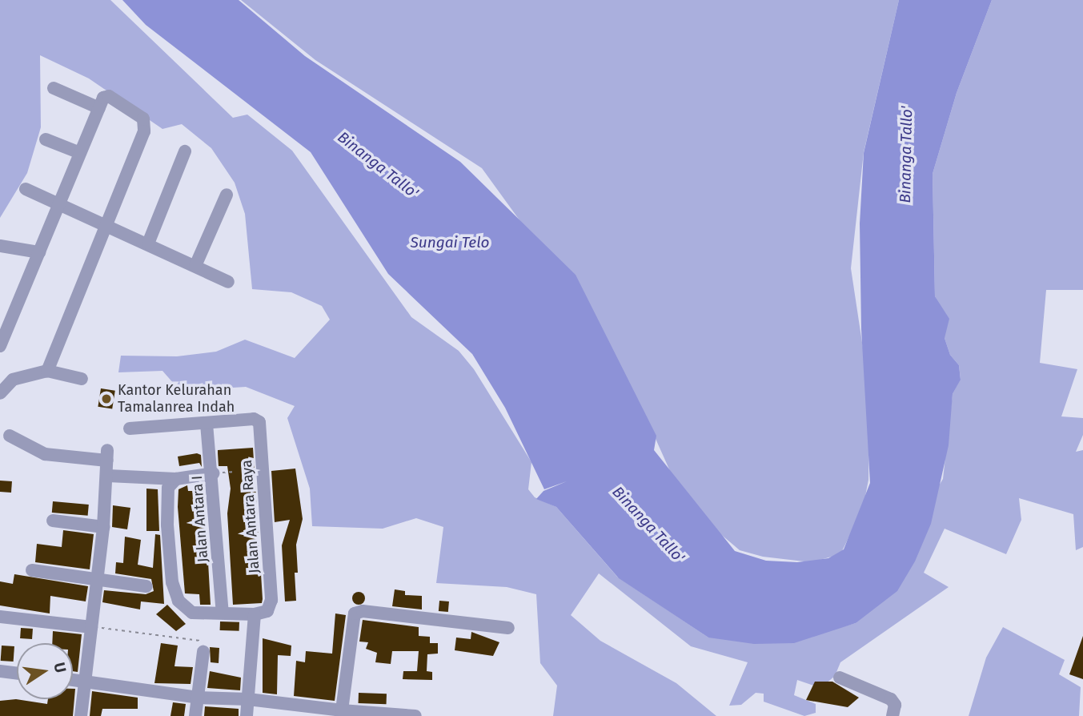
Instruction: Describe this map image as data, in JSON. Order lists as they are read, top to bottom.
{
  "streets": {
    "street": ["Jalan Antara Raya", "Jalan Antara I"]
  },
  "crossings": [
    ["Jalan Antara Raya", "Jalan Antara I"]
  ],
  "water": ["Binanga Tallo'", "Sungai Telo"],
  "places": ["Kantor Kelurahan Tamalanrea Indah"],
  "north": "right"
}
